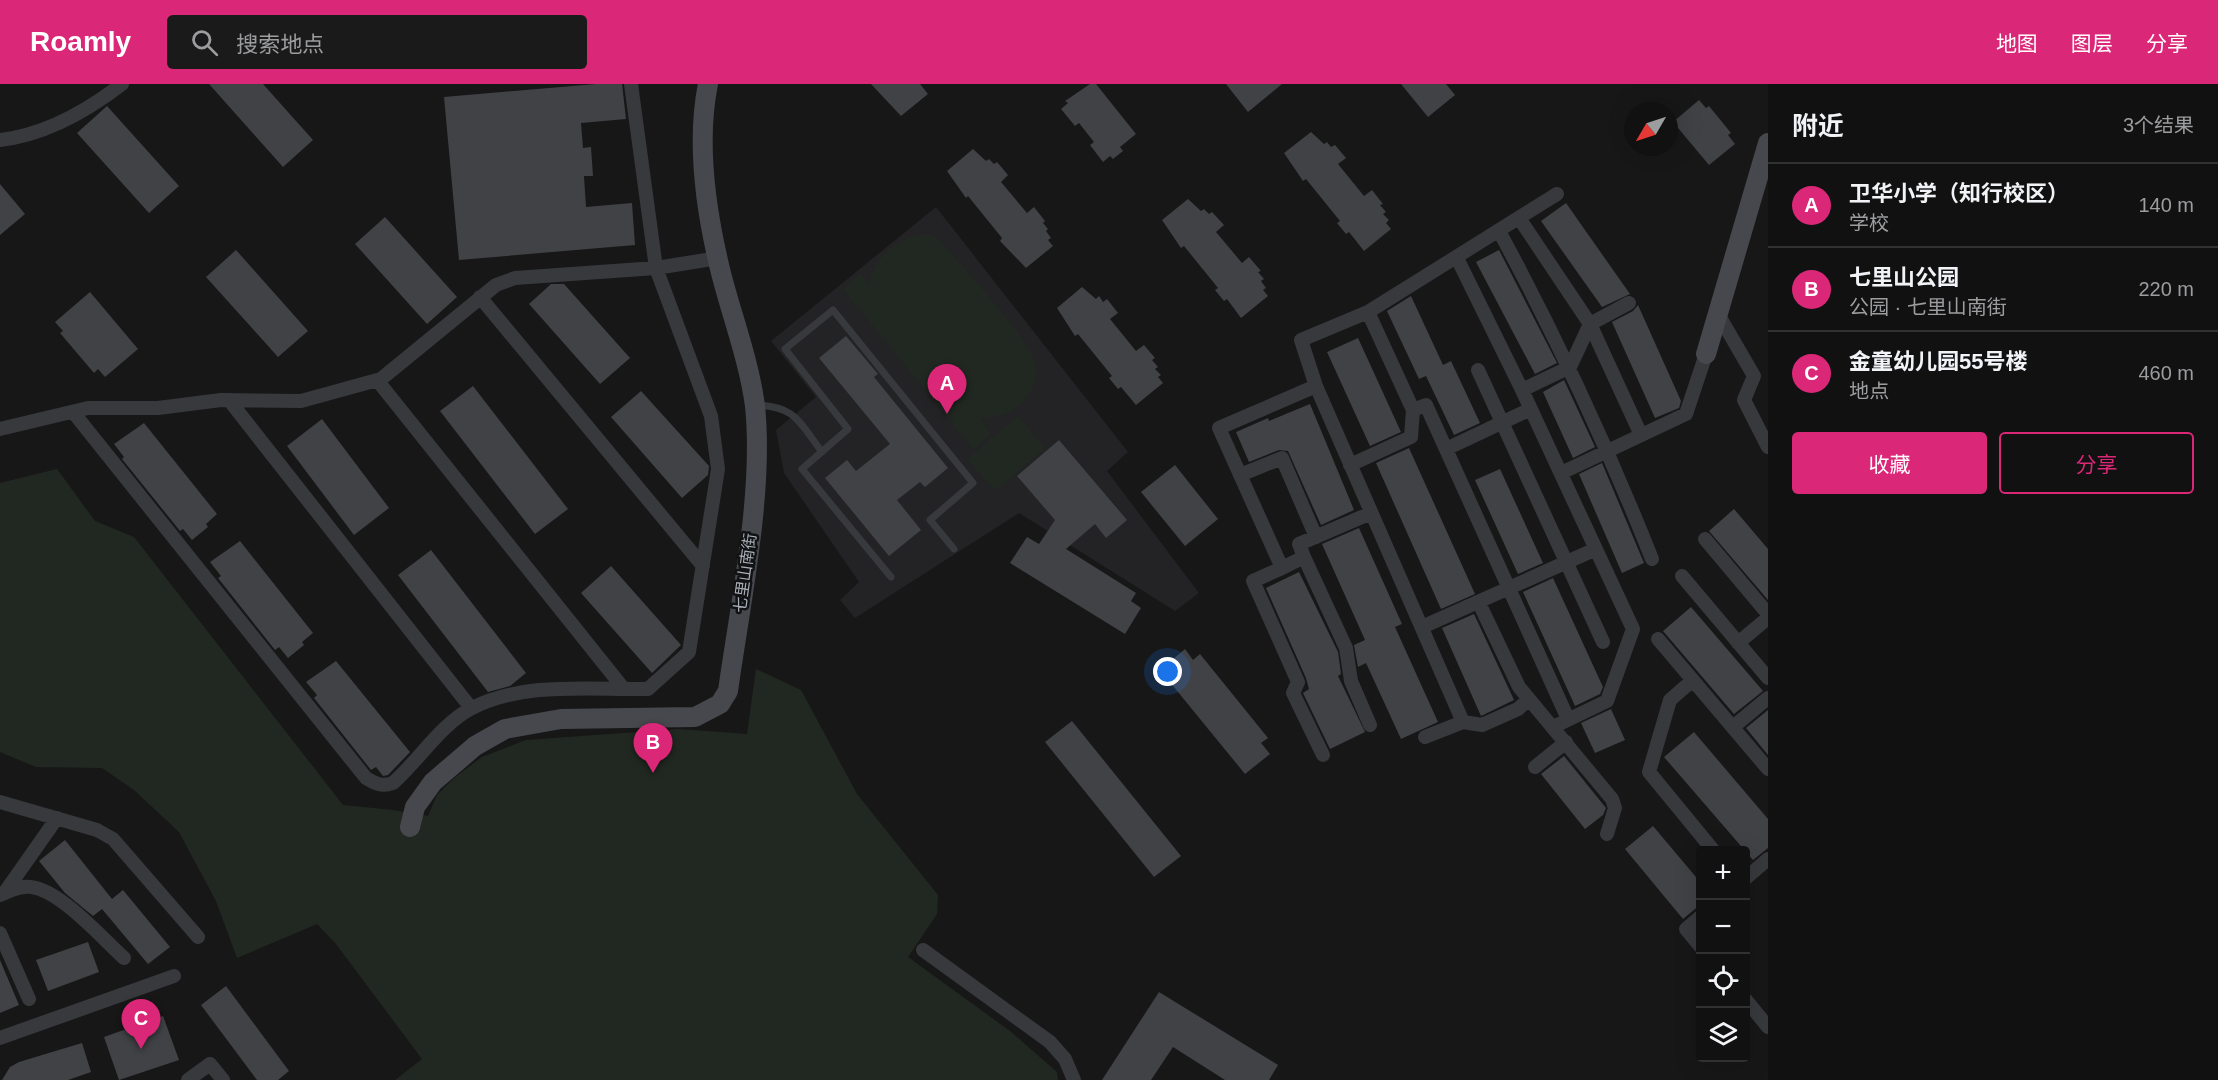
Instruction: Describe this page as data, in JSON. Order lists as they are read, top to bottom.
{
  "streets": {
    "street": ["七里山南街"]
  },
  "north": "bottom left",
  "page": {
    "header": "Roamly",
    "search": "搜索地点",
    "nav": ["地图", "图层", "分享"],
    "heading": ["附近", "3个结果"],
    "list": [
      {
        "mark": "A",
        "name": "卫华小学（知行校区）",
        "note": "学校",
        "value": "140 m"
      },
      {
        "mark": "B",
        "name": "七里山公园",
        "note": "公园 · 七里山南街",
        "value": "220 m"
      },
      {
        "mark": "C",
        "name": "金童幼儿园55号楼",
        "note": "地点",
        "value": "460 m"
      }
    ],
    "pins": ["A", "B", "C"],
    "buttons": ["收藏", "分享"],
    "map_buttons": ["+", "−"]
  }
}
